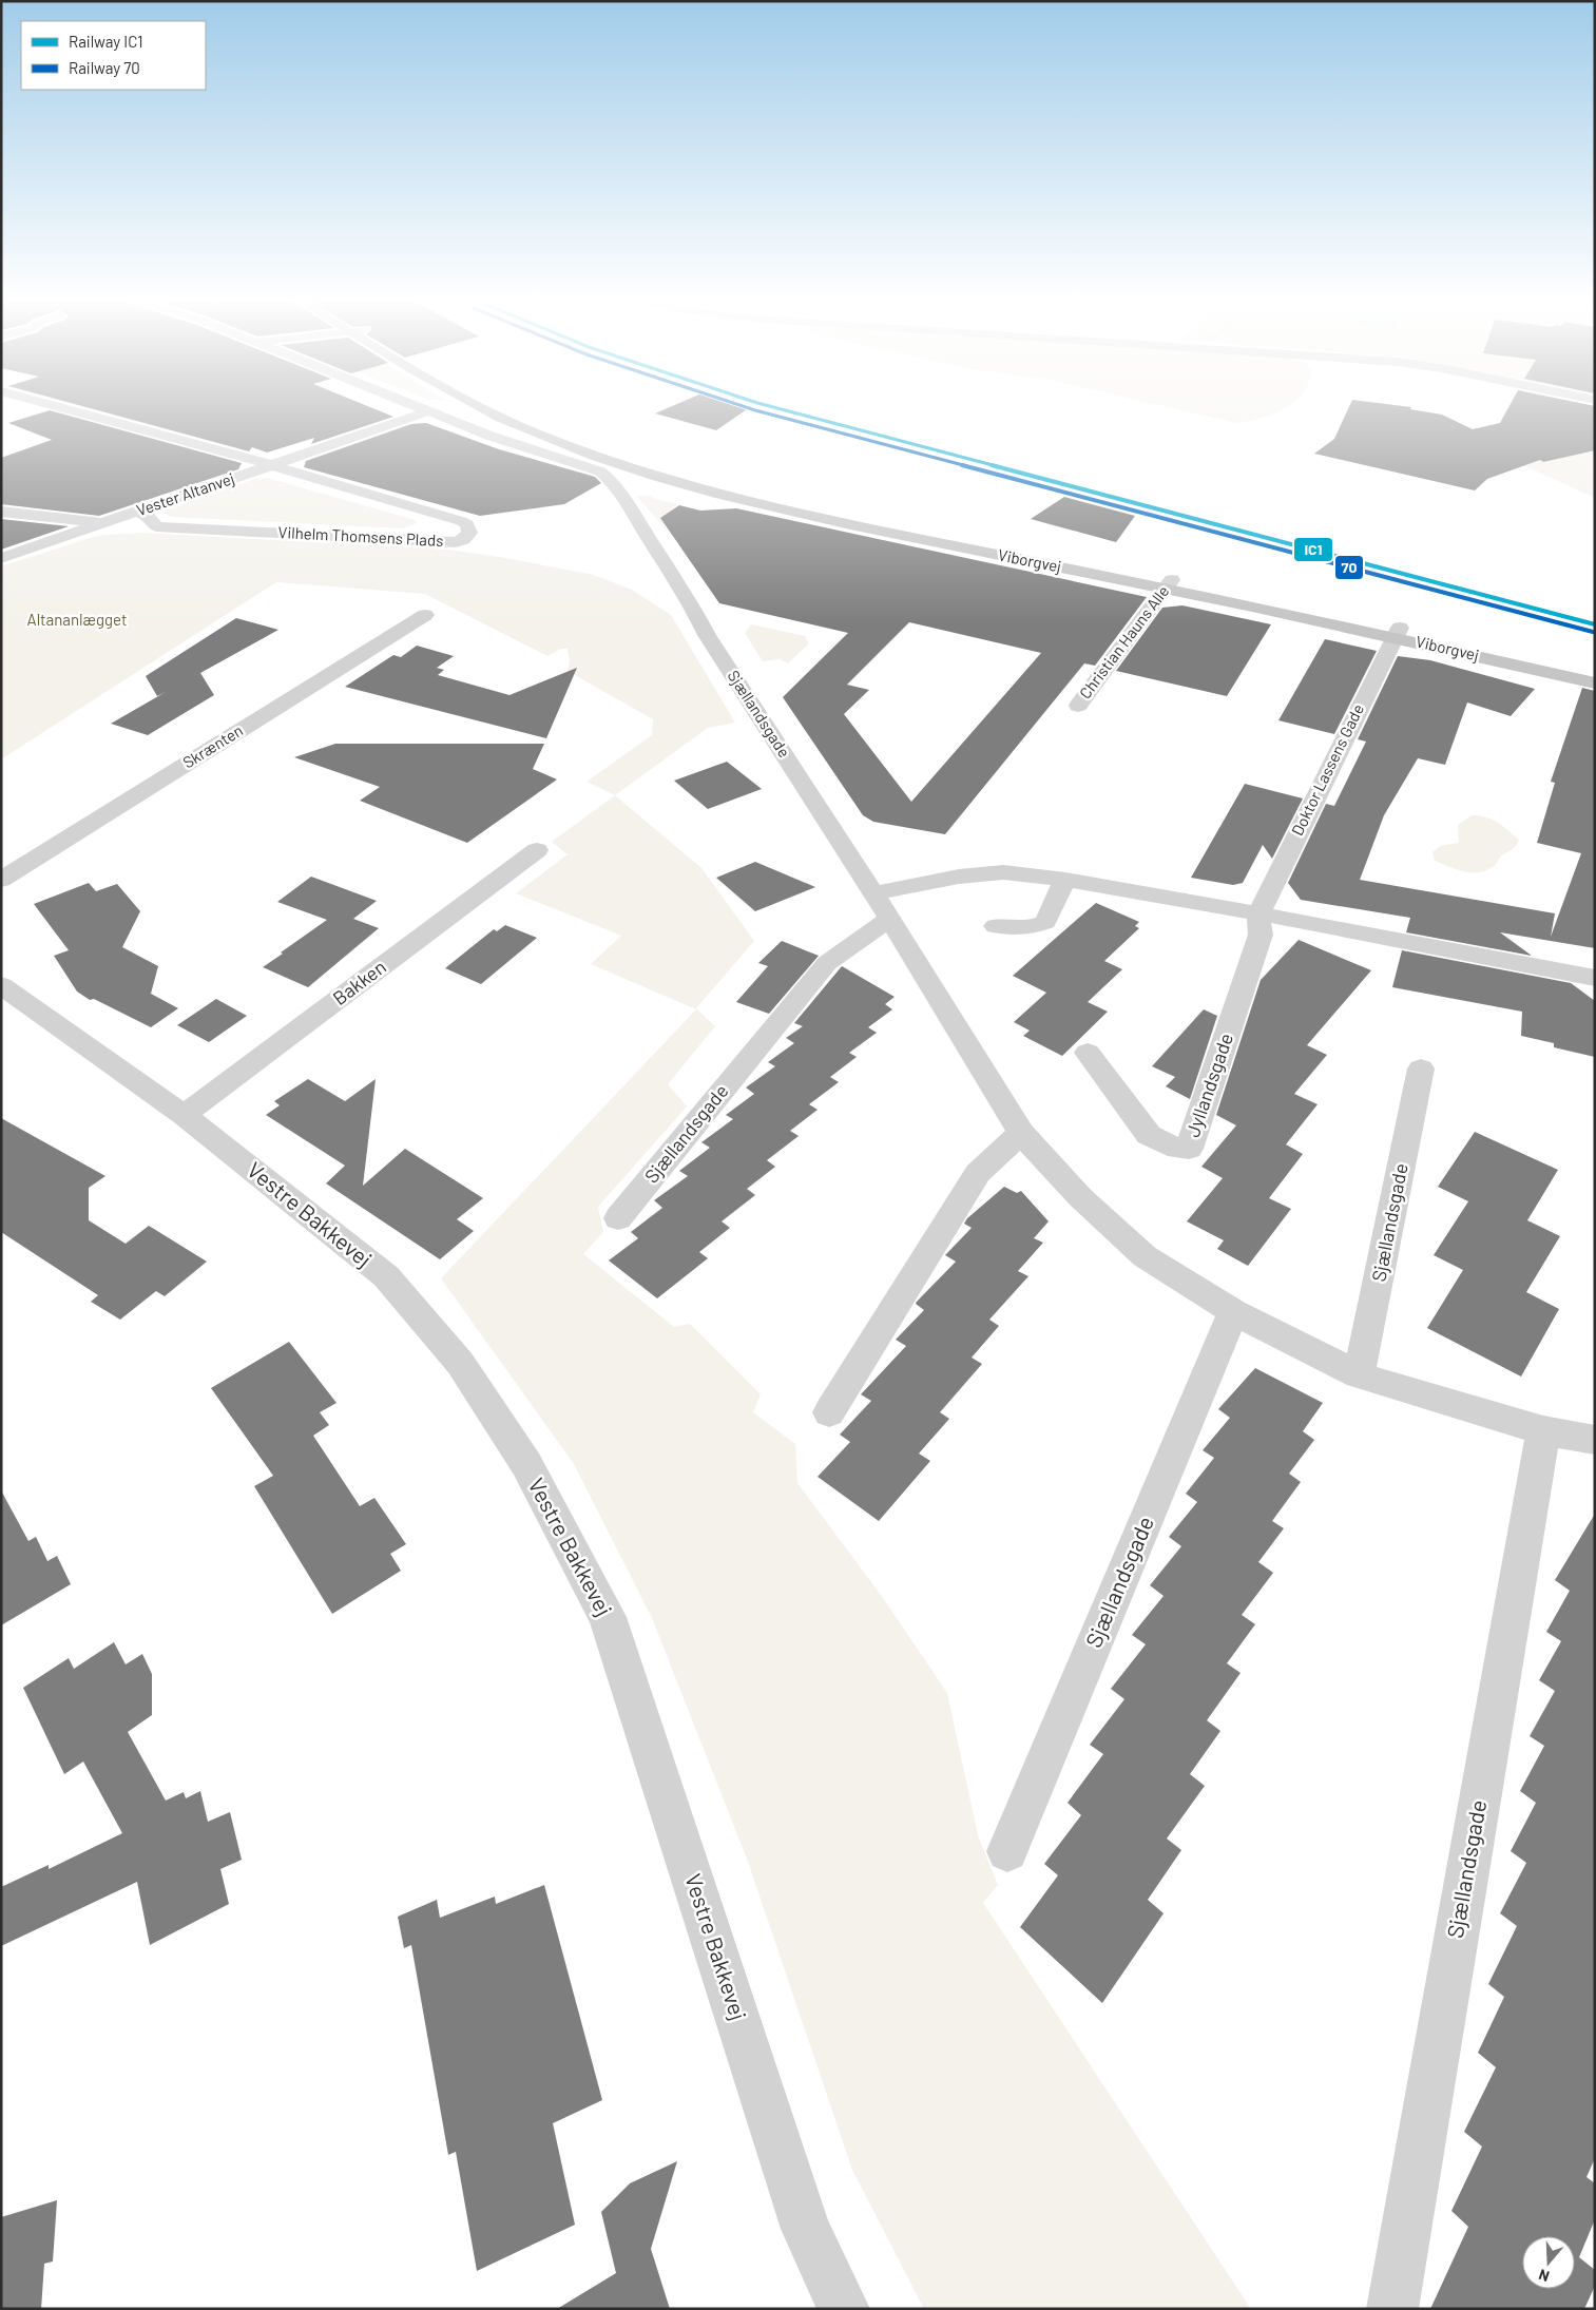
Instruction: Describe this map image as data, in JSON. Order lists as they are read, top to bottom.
{
  "streets": {
    "main road": ["Viborgvej"],
    "street": [
      "Vester Altanvej",
      "Vilhelm Thomsens Plads",
      "Christian Hauns Alle",
      "Sjællandsgade",
      "Skrænten",
      "Doktor Lassens Gade",
      "Bakken",
      "Jyllandsgade",
      "Vestre Bakkevej"
    ]
  },
  "crossings": [
    ["Vester Altanvej", "Vilhelm Thomsens Plads"],
    ["Vester Altanvej", "Sjællandsgade"],
    ["Viborgvej", "Christian Hauns Alle"],
    ["Viborgvej", "Doktor Lassens Gade"],
    ["Doktor Lassens Gade", "Jyllandsgade"],
    ["Bakken", "Vestre Bakkevej"]
  ],
  "parks": ["Altananlægget"],
  "lines": ["rail line IC1", "rail line 70"],
  "legend": ["Railway IC1", "Railway 70"],
  "north": "bottom"
}
